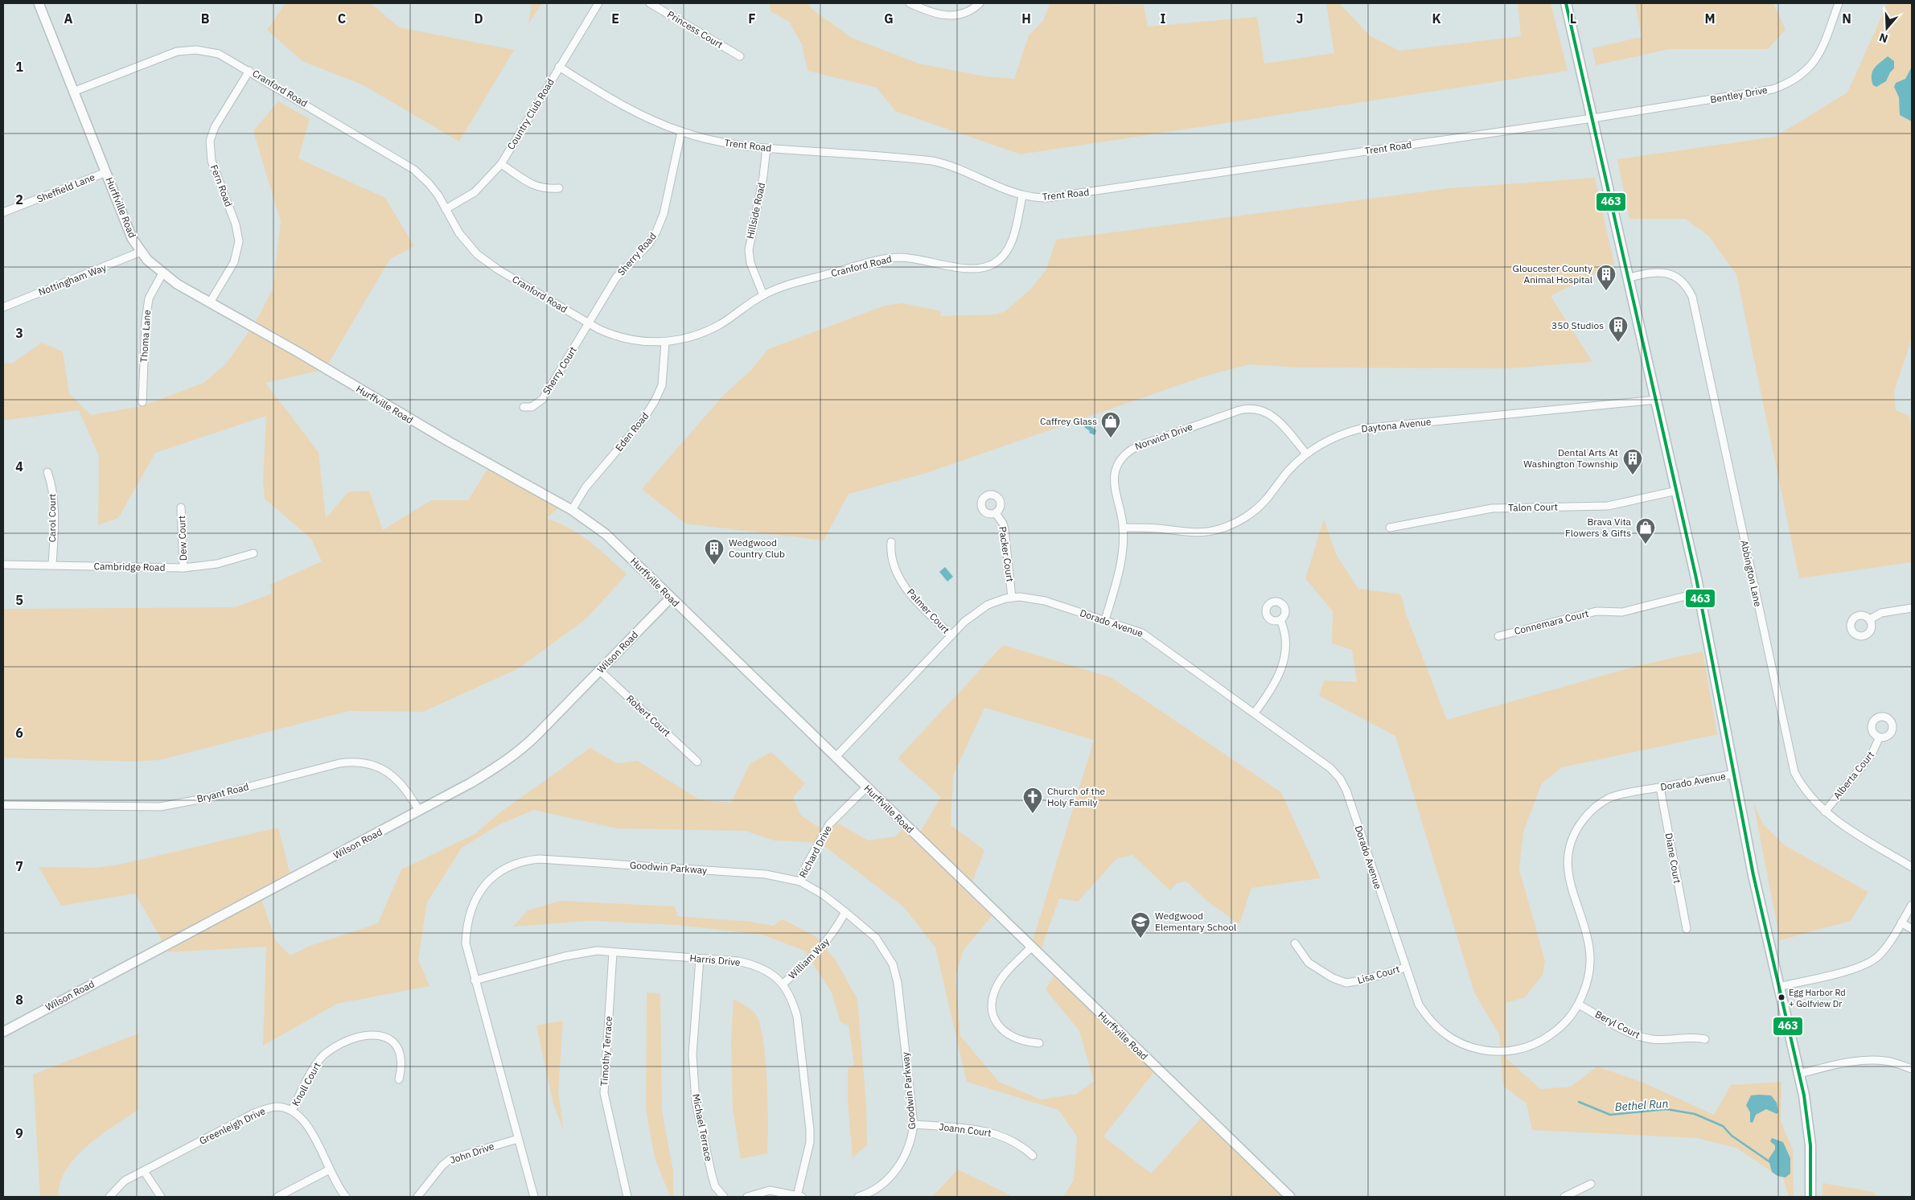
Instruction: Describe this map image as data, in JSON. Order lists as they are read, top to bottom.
{
  "streets": {
    "street": [
      "Princess Court",
      "Cranford Road",
      "Bentley Drive",
      "Country Club Road",
      "Trent Road",
      "Fern Road",
      "Sheffield Lane",
      "Hurffville Road",
      "Hillside Road",
      "Sherry Road",
      "Nottingham Way",
      "Thoma Lane",
      "Sherry Court",
      "Daytona Avenue",
      "Eden Road",
      "Norwich Drive",
      "Talon Court",
      "Carol Court",
      "Dew Court",
      "Packer Court",
      "Cambridge Road",
      "Abbington Lane",
      "Palmer Court",
      "Connemara Court",
      "Dorado Avenue",
      "Wilson Road",
      "Robert Court",
      "Alberta Court",
      "Bryant Road",
      "Richard Drive",
      "Diane Court",
      "Goodwin Parkway",
      "William Way",
      "Harris Drive",
      "Lisa Court",
      "Beryl Court",
      "Timothy Terrace",
      "Knoll Court",
      "Greenleigh Drive",
      "Michael Terrace",
      "Joann Court",
      "John Drive"
    ]
  },
  "crossings": [
    ["Cranford Road", "Country Club Road"],
    ["Cranford Road", "Trent Road"],
    ["Cranford Road", "Fern Road"],
    ["Cranford Road", "Hurffville Road"],
    ["Cranford Road", "Hillside Road"],
    ["Cranford Road", "Sherry Road"],
    ["Cranford Road", "Sherry Court"],
    ["Cranford Road", "Eden Road"],
    ["Bentley Drive", "Trent Road"],
    ["Country Club Road", "Trent Road"],
    ["Trent Road", "Hillside Road"],
    ["Trent Road", "Sherry Road"],
    ["Fern Road", "Hurffville Road"],
    ["Sheffield Lane", "Hurffville Road"],
    ["Hurffville Road", "Nottingham Way"],
    ["Hurffville Road", "Thoma Lane"],
    ["Hurffville Road", "Eden Road"],
    ["Hurffville Road", "Dorado Avenue"],
    ["Hurffville Road", "Wilson Road"],
    ["Hurffville Road", "Richard Drive"],
    ["Sherry Road", "Sherry Court"],
    ["Daytona Avenue", "Norwich Drive"],
    ["Norwich Drive", "Dorado Avenue"],
    ["Carol Court", "Cambridge Road"],
    ["Dew Court", "Cambridge Road"],
    ["Packer Court", "Dorado Avenue"],
    ["Abbington Lane", "Alberta Court"],
    ["Palmer Court", "Dorado Avenue"],
    ["Dorado Avenue", "Diane Court"],
    ["Dorado Avenue", "Lisa Court"],
    ["Dorado Avenue", "Beryl Court"],
    ["Wilson Road", "Robert Court"],
    ["Wilson Road", "Bryant Road"],
    ["Richard Drive", "Goodwin Parkway"],
    ["Goodwin Parkway", "William Way"],
    ["Goodwin Parkway", "Harris Drive"],
    ["Goodwin Parkway", "Joann Court"],
    ["Goodwin Parkway", "John Drive"],
    ["William Way", "Harris Drive"],
    ["Harris Drive", "Timothy Terrace"],
    ["Harris Drive", "Michael Terrace"],
    ["Knoll Court", "Greenleigh Drive"]
  ],
  "water": ["Bethel Run"],
  "places": {
    "building": [
      "Gloucester County Animal Hospital",
      "350 Studios",
      "Dental Arts At Washington Township",
      "Wedgwood Country Club"
    ],
    "shop": ["Caffrey Glass", "Brava Vita Flowers & Gifts"],
    "church": ["Church of the Holy Family"],
    "school or university": ["Wedgwood Elementary School"],
    "other": ["Egg Harbor Rd + Golfview Dr"]
  },
  "lines": ["transit line 463"],
  "north": "bottom",
  "grid": {
    "columns": [
      "A",
      "B",
      "C",
      "D",
      "E",
      "F",
      "G",
      "H",
      "I",
      "J",
      "K",
      "L",
      "M",
      "N"
    ],
    "rows": [
      "1",
      "2",
      "3",
      "4",
      "5",
      "6",
      "7",
      "8",
      "9"
    ]
  }
}
